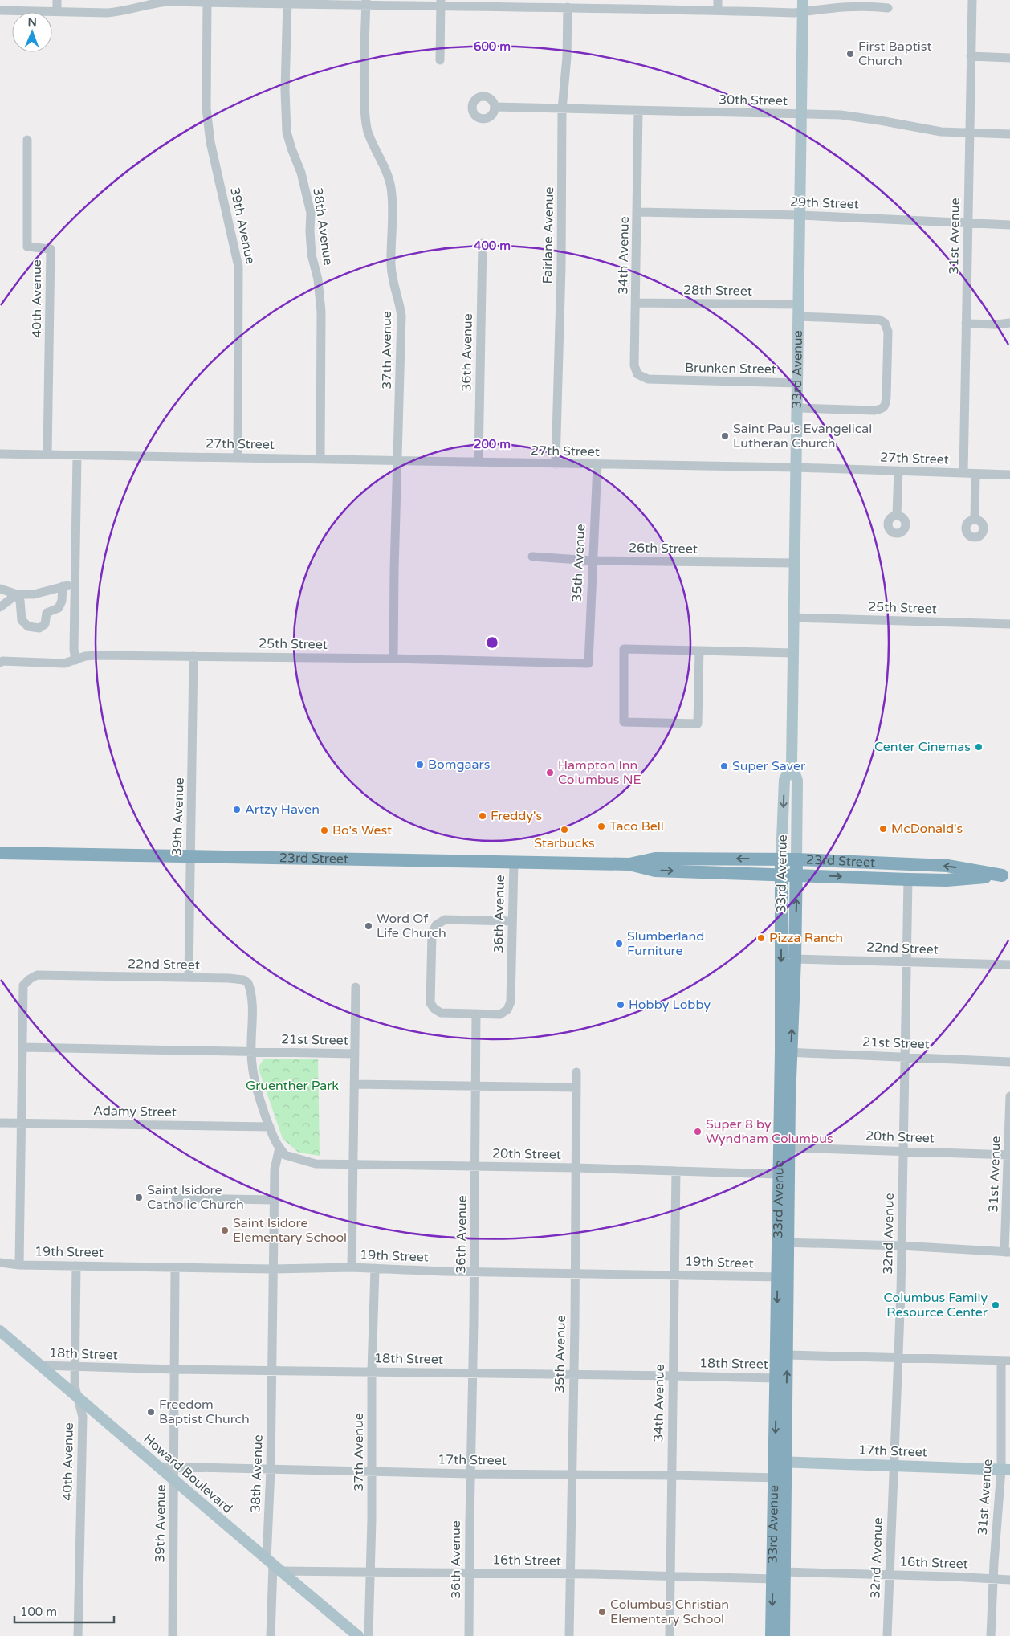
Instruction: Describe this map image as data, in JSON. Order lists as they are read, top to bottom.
{
  "streets": {
    "highway": ["33rd Avenue", "23rd Street"],
    "main road": ["17th Street", "Howard Boulevard"],
    "street": [
      "30th Street",
      "29th Street",
      "39th Avenue",
      "38th Avenue",
      "Fairlane Avenue",
      "31st Avenue",
      "34th Avenue",
      "28th Street",
      "40th Avenue",
      "37th Avenue",
      "36th Avenue",
      "Brunken Street",
      "27th Street",
      "26th Street",
      "35th Avenue",
      "25th Street",
      "22nd Street",
      "21st Street",
      "Adamy Street",
      "20th Street",
      "32nd Avenue",
      "19th Street",
      "18th Street",
      "16th Street"
    ]
  },
  "crossings": [
    ["30th Street", "Fairlane Avenue"],
    ["30th Street", "31st Avenue"],
    ["30th Street", "34th Avenue"],
    ["30th Street", "33rd Avenue"],
    ["29th Street", "31st Avenue"],
    ["29th Street", "34th Avenue"],
    ["29th Street", "33rd Avenue"],
    ["39th Avenue", "27th Street"],
    ["39th Avenue", "25th Street"],
    ["39th Avenue", "23rd Street"],
    ["39th Avenue", "22nd Street"],
    ["39th Avenue", "19th Street"],
    ["39th Avenue", "18th Street"],
    ["39th Avenue", "17th Street"],
    ["39th Avenue", "Howard Boulevard"],
    ["38th Avenue", "27th Street"],
    ["38th Avenue", "22nd Street"],
    ["38th Avenue", "20th Street"],
    ["38th Avenue", "19th Street"],
    ["38th Avenue", "18th Street"],
    ["38th Avenue", "17th Street"],
    ["38th Avenue", "Howard Boulevard"],
    ["38th Avenue", "16th Street"],
    ["Fairlane Avenue", "27th Street"],
    ["31st Avenue", "27th Street"],
    ["31st Avenue", "20th Street"],
    ["31st Avenue", "18th Street"],
    ["31st Avenue", "17th Street"],
    ["31st Avenue", "16th Street"],
    ["34th Avenue", "28th Street"],
    ["34th Avenue", "Brunken Street"],
    ["34th Avenue", "20th Street"],
    ["34th Avenue", "19th Street"],
    ["34th Avenue", "18th Street"],
    ["34th Avenue", "17th Street"],
    ["34th Avenue", "16th Street"],
    ["28th Street", "33rd Avenue"],
    ["40th Avenue", "27th Street"],
    ["40th Avenue", "19th Street"],
    ["40th Avenue", "18th Street"],
    ["40th Avenue", "Howard Boulevard"],
    ["37th Avenue", "27th Street"],
    ["37th Avenue", "25th Street"],
    ["37th Avenue", "19th Street"],
    ["37th Avenue", "18th Street"],
    ["37th Avenue", "17th Street"],
    ["37th Avenue", "16th Street"],
    ["36th Avenue", "27th Street"],
    ["36th Avenue", "23rd Street"],
    ["36th Avenue", "20th Street"],
    ["36th Avenue", "19th Street"],
    ["36th Avenue", "18th Street"],
    ["36th Avenue", "17th Street"],
    ["36th Avenue", "16th Street"],
    ["Brunken Street", "33rd Avenue"],
    ["33rd Avenue", "27th Street"],
    ["33rd Avenue", "26th Street"],
    ["33rd Avenue", "25th Street"],
    ["33rd Avenue", "23rd Street"],
    ["33rd Avenue", "22nd Street"],
    ["33rd Avenue", "21st Street"],
    ["33rd Avenue", "20th Street"],
    ["33rd Avenue", "19th Street"],
    ["33rd Avenue", "18th Street"],
    ["33rd Avenue", "17th Street"],
    ["33rd Avenue", "16th Street"],
    ["27th Street", "35th Avenue"],
    ["26th Street", "35th Avenue"],
    ["35th Avenue", "25th Street"],
    ["35th Avenue", "20th Street"],
    ["35th Avenue", "19th Street"],
    ["35th Avenue", "18th Street"],
    ["35th Avenue", "17th Street"],
    ["35th Avenue", "16th Street"],
    ["23rd Street", "32nd Avenue"],
    ["22nd Street", "21st Street"],
    ["22nd Street", "Adamy Street"],
    ["22nd Street", "20th Street"],
    ["22nd Street", "32nd Avenue"],
    ["21st Street", "32nd Avenue"],
    ["20th Street", "32nd Avenue"],
    ["32nd Avenue", "18th Street"],
    ["32nd Avenue", "17th Street"],
    ["32nd Avenue", "16th Street"],
    ["18th Street", "Howard Boulevard"],
    ["17th Street", "Howard Boulevard"],
    ["Howard Boulevard", "16th Street"]
  ],
  "parks": ["Gruenther Park"],
  "places": [
    "First Baptist Church",
    "Saint Pauls Evangelical Lutheran Church",
    "Center Cinemas",
    "Bomgaars",
    "Super Saver",
    "Hampton Inn Columbus NE",
    "Artzy Haven",
    "Freddy's",
    "Taco Bell",
    "McDonald's",
    "Starbucks",
    "Bo's West",
    "Word Of Life Church",
    "Pizza Ranch",
    "Slumberland Furniture",
    "Hobby Lobby",
    "Super 8 by Wyndham Columbus",
    "Saint Isidore Catholic Church",
    "Saint Isidore Elementary School",
    "Columbus Family Resource Center",
    "Freedom Baptist Church",
    "Columbus Christian Elementary School"
  ],
  "scale_bar": "100 m",
  "north": "top",
  "rings": ["600 m", "400 m", "200 m"]
}
